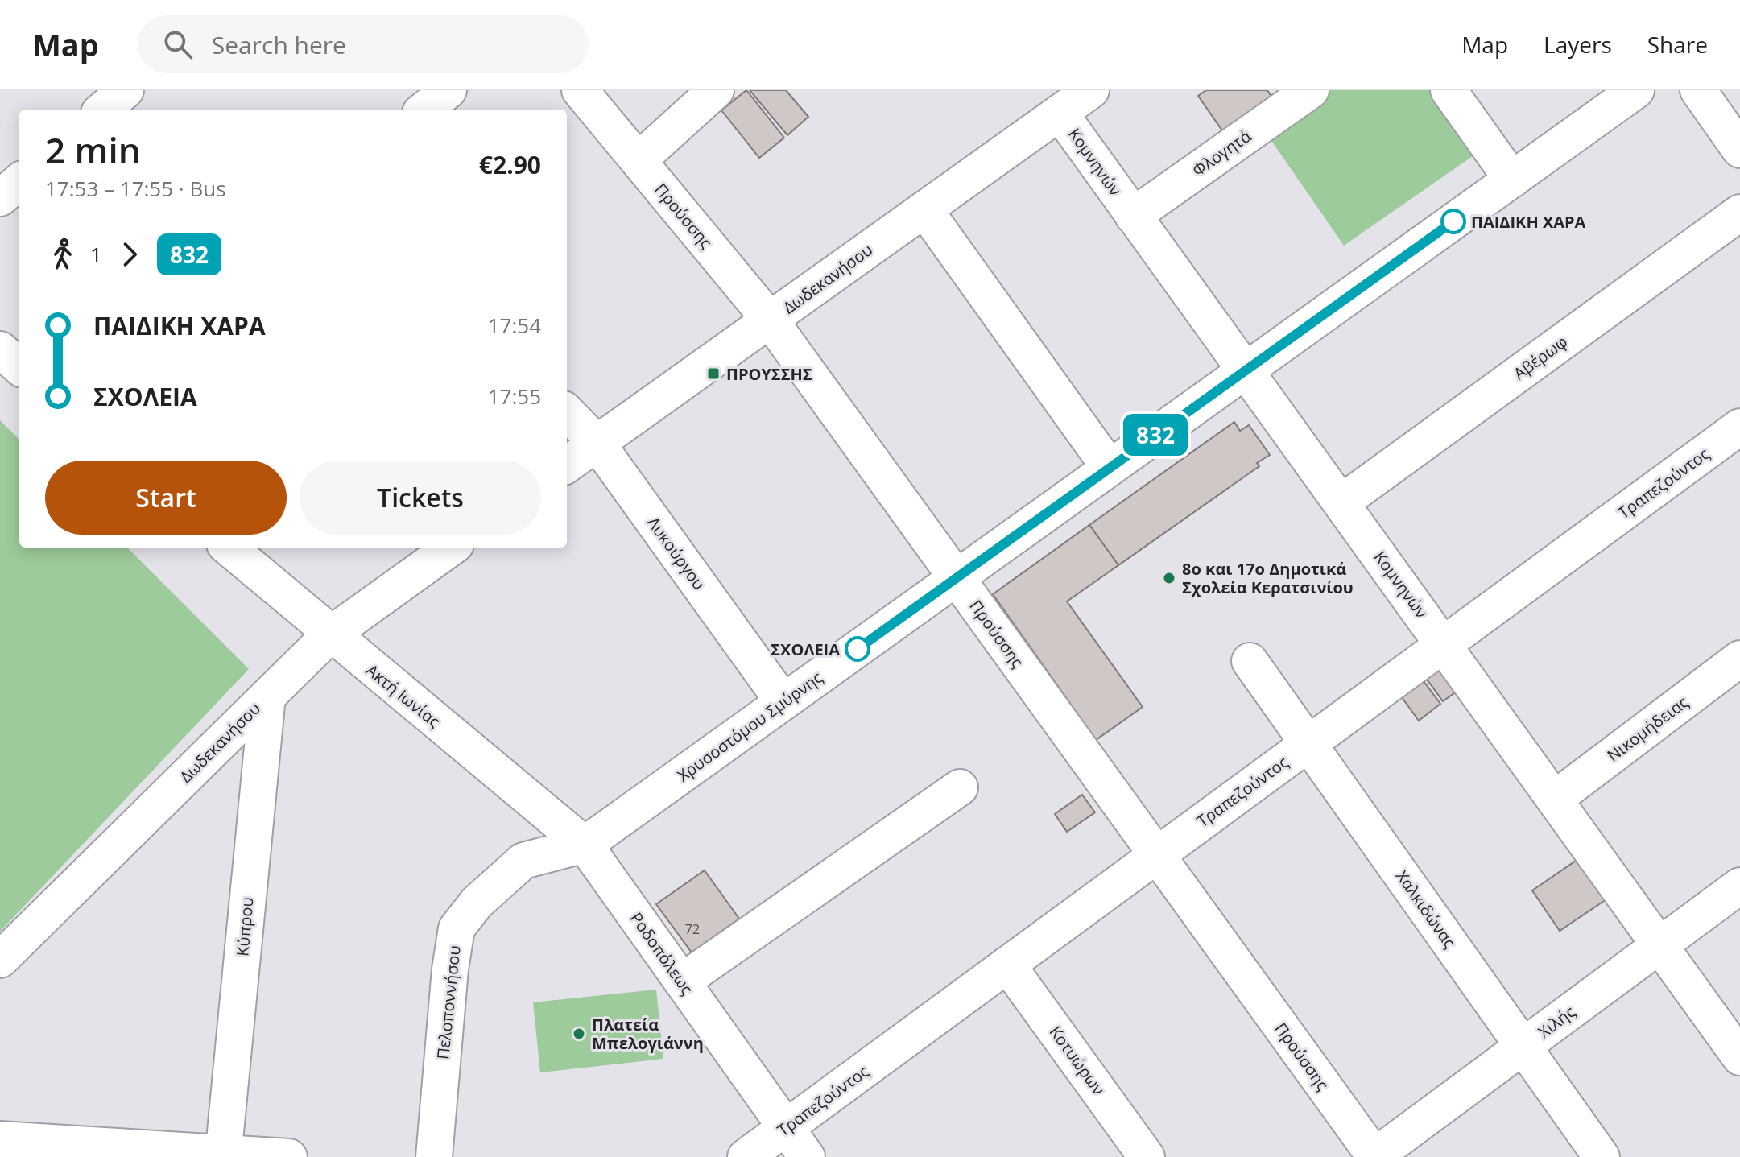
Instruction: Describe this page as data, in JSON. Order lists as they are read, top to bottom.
{
  "streets": {
    "street": [
      "Φλογητά",
      "Κομνηνών",
      "Προύσσης",
      "Δωδεκανήσου",
      "Αβέρωφ",
      "Τραπεζούντος",
      "Λυκούργου",
      "Ακτή Ιωνίας",
      "Χρυσοστόμου Σμύρνης",
      "Νικομήδειας",
      "Χαλκιδώνας",
      "Κύπρου",
      "Ροδοπόλεως",
      "Πελοποννήσου",
      "Χιλής",
      "Κοτυώρων"
    ]
  },
  "crossings": [
    ["Φλογητά", "Κομνηνών"],
    ["Κομνηνών", "Δωδεκανήσου"],
    ["Κομνηνών", "Αβέρωφ"],
    ["Κομνηνών", "Τραπεζούντος"],
    ["Κομνηνών", "Χρυσοστόμου Σμύρνης"],
    ["Κομνηνών", "Νικομήδειας"],
    ["Κομνηνών", "Χιλής"],
    ["Προύσσης", "Δωδεκανήσου"],
    ["Προύσσης", "Τραπεζούντος"],
    ["Προύσσης", "Χρυσοστόμου Σμύρνης"],
    ["Προύσσης", "Χιλής"],
    ["Δωδεκανήσου", "Λυκούργου"],
    ["Δωδεκανήσου", "Ακτή Ιωνίας"],
    ["Δωδεκανήσου", "Κύπρου"],
    ["Τραπεζούντος", "Χαλκιδώνας"],
    ["Τραπεζούντος", "Ροδοπόλεως"],
    ["Τραπεζούντος", "Κοτυώρων"],
    ["Λυκούργου", "Χρυσοστόμου Σμύρνης"],
    ["Ακτή Ιωνίας", "Χρυσοστόμου Σμύρνης"],
    ["Ακτή Ιωνίας", "Ροδοπόλεως"],
    ["Ακτή Ιωνίας", "Πελοποννήσου"],
    ["Χρυσοστόμου Σμύρνης", "Ροδοπόλεως"],
    ["Χρυσοστόμου Σμύρνης", "Πελοποννήσου"],
    ["Χαλκιδώνας", "Χιλής"],
    ["Ροδοπόλεως", "Πελοποννήσου"]
  ],
  "places": {
    "other": [
      "ΠΑΙΔΙΚΗ ΧΑΡΑ",
      "8ο και 17ο Δημοτικά Σχολεία Κερατσινίου",
      "ΣΧΟΛΕΙΑ",
      "Πλατεία Μπελογιάννη"
    ],
    "transit": ["ΠΡΟΥΣΣΗΣ"]
  },
  "lines": ["bus line 832"],
  "house_numbers": ["72"],
  "page": {
    "header": "Map",
    "search": "Search here",
    "nav": ["Map", "Layers", "Share"],
    "on_map": "832",
    "heading": ["2 min", "17:53 – 17:55 · Bus", "€2.90"],
    "legs": ["1", "832"],
    "list": [
      {
        "name": "ΠΑΙΔΙΚΗ ΧΑΡΑ",
        "value": "17:54"
      },
      {
        "name": "ΣΧΟΛΕΙΑ",
        "value": "17:55"
      }
    ],
    "buttons": ["Start", "Tickets"]
  }
}
